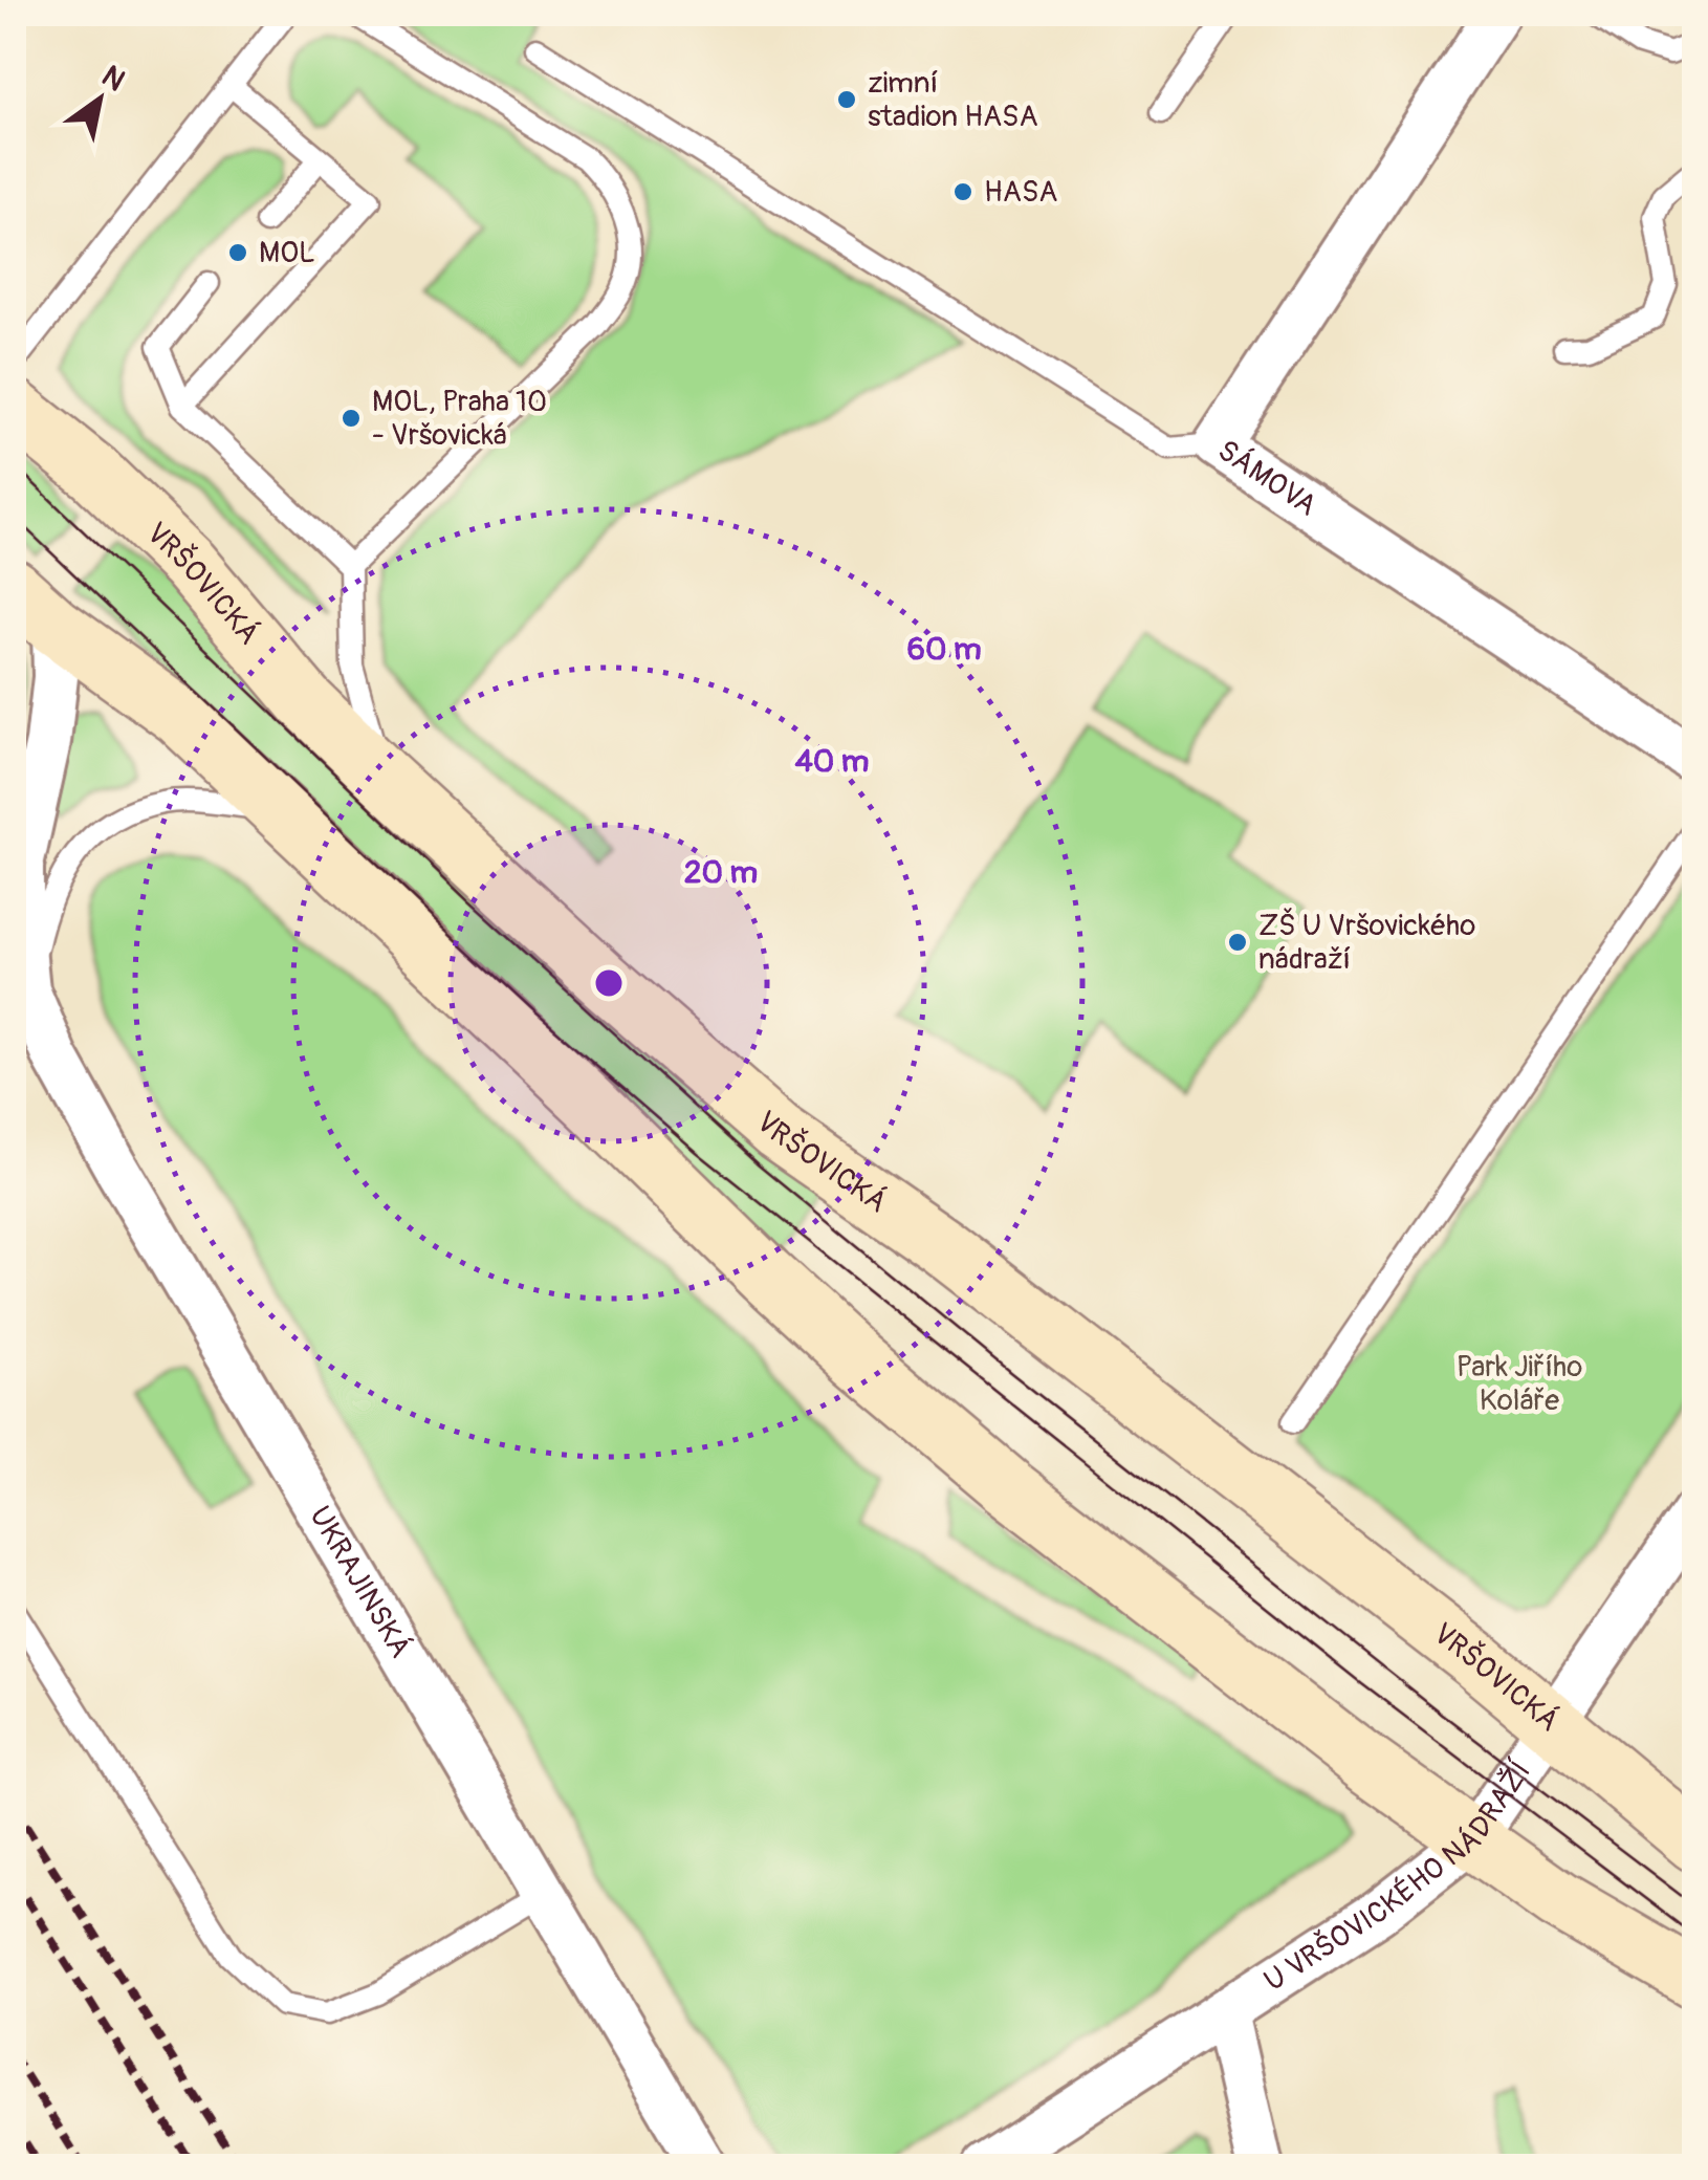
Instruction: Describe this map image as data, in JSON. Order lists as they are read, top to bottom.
{
  "streets": {
    "main road": ["VRŠOVICKÁ"],
    "street": ["SÁMOVA", "UKRAJINSKÁ", "U VRŠOVICKÉHO NÁDRAŽÍ"]
  },
  "crossings": [
    ["VRŠOVICKÁ", "U VRŠOVICKÉHO NÁDRAŽÍ"]
  ],
  "parks": ["Park Jiřího Koláře"],
  "places": [
    "zimní stadion HASA",
    "HASA",
    "MOL",
    "MOL, Praha 10 - Vršovická",
    "ZŠ U Vršovického nádraží"
  ],
  "north": "top right",
  "rings": ["60 m", "40 m", "20 m"]
}
